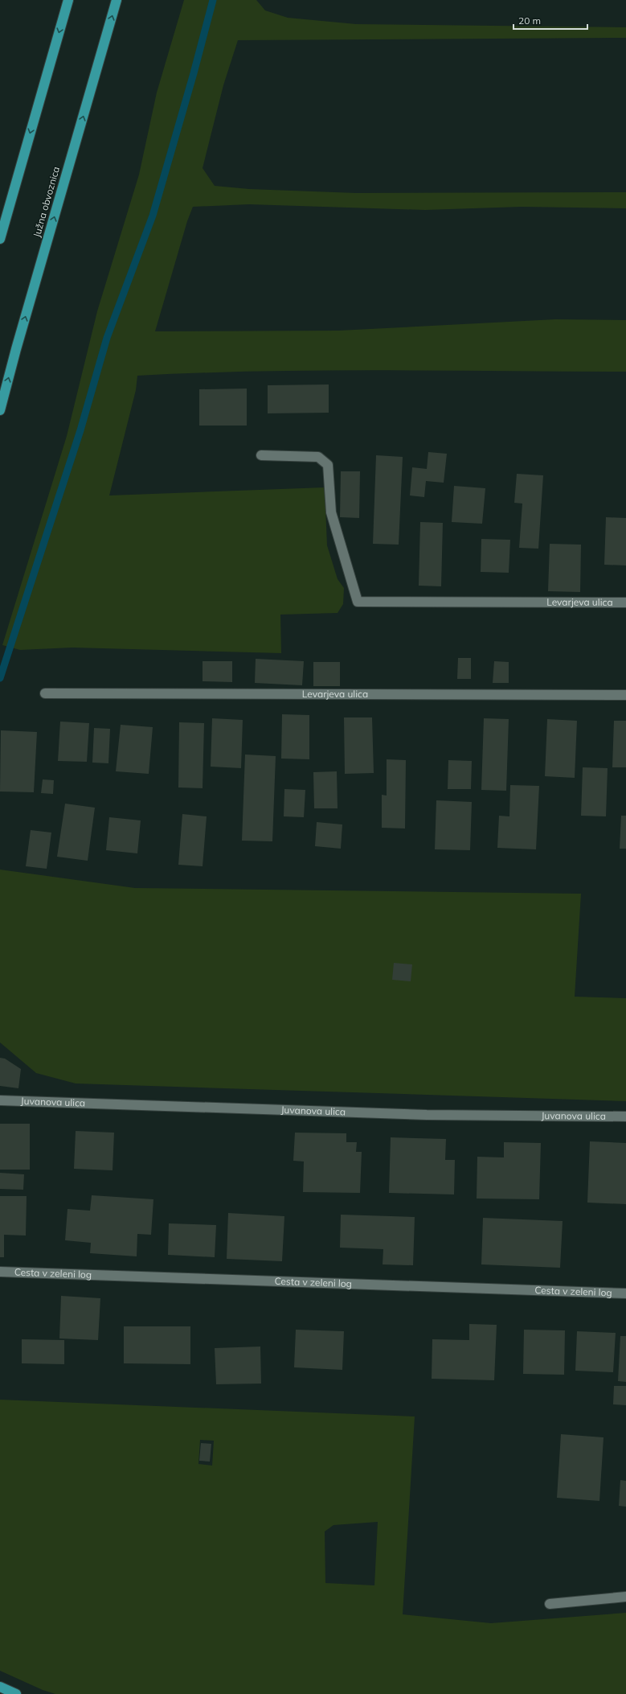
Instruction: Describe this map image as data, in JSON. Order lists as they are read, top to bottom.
{
  "streets": {
    "highway": ["Južna obvoznica"],
    "street": ["Levarjeva ulica", "Juvanova ulica", "Cesta v zeleni log"]
  },
  "scale_bar": "20 m"
}
